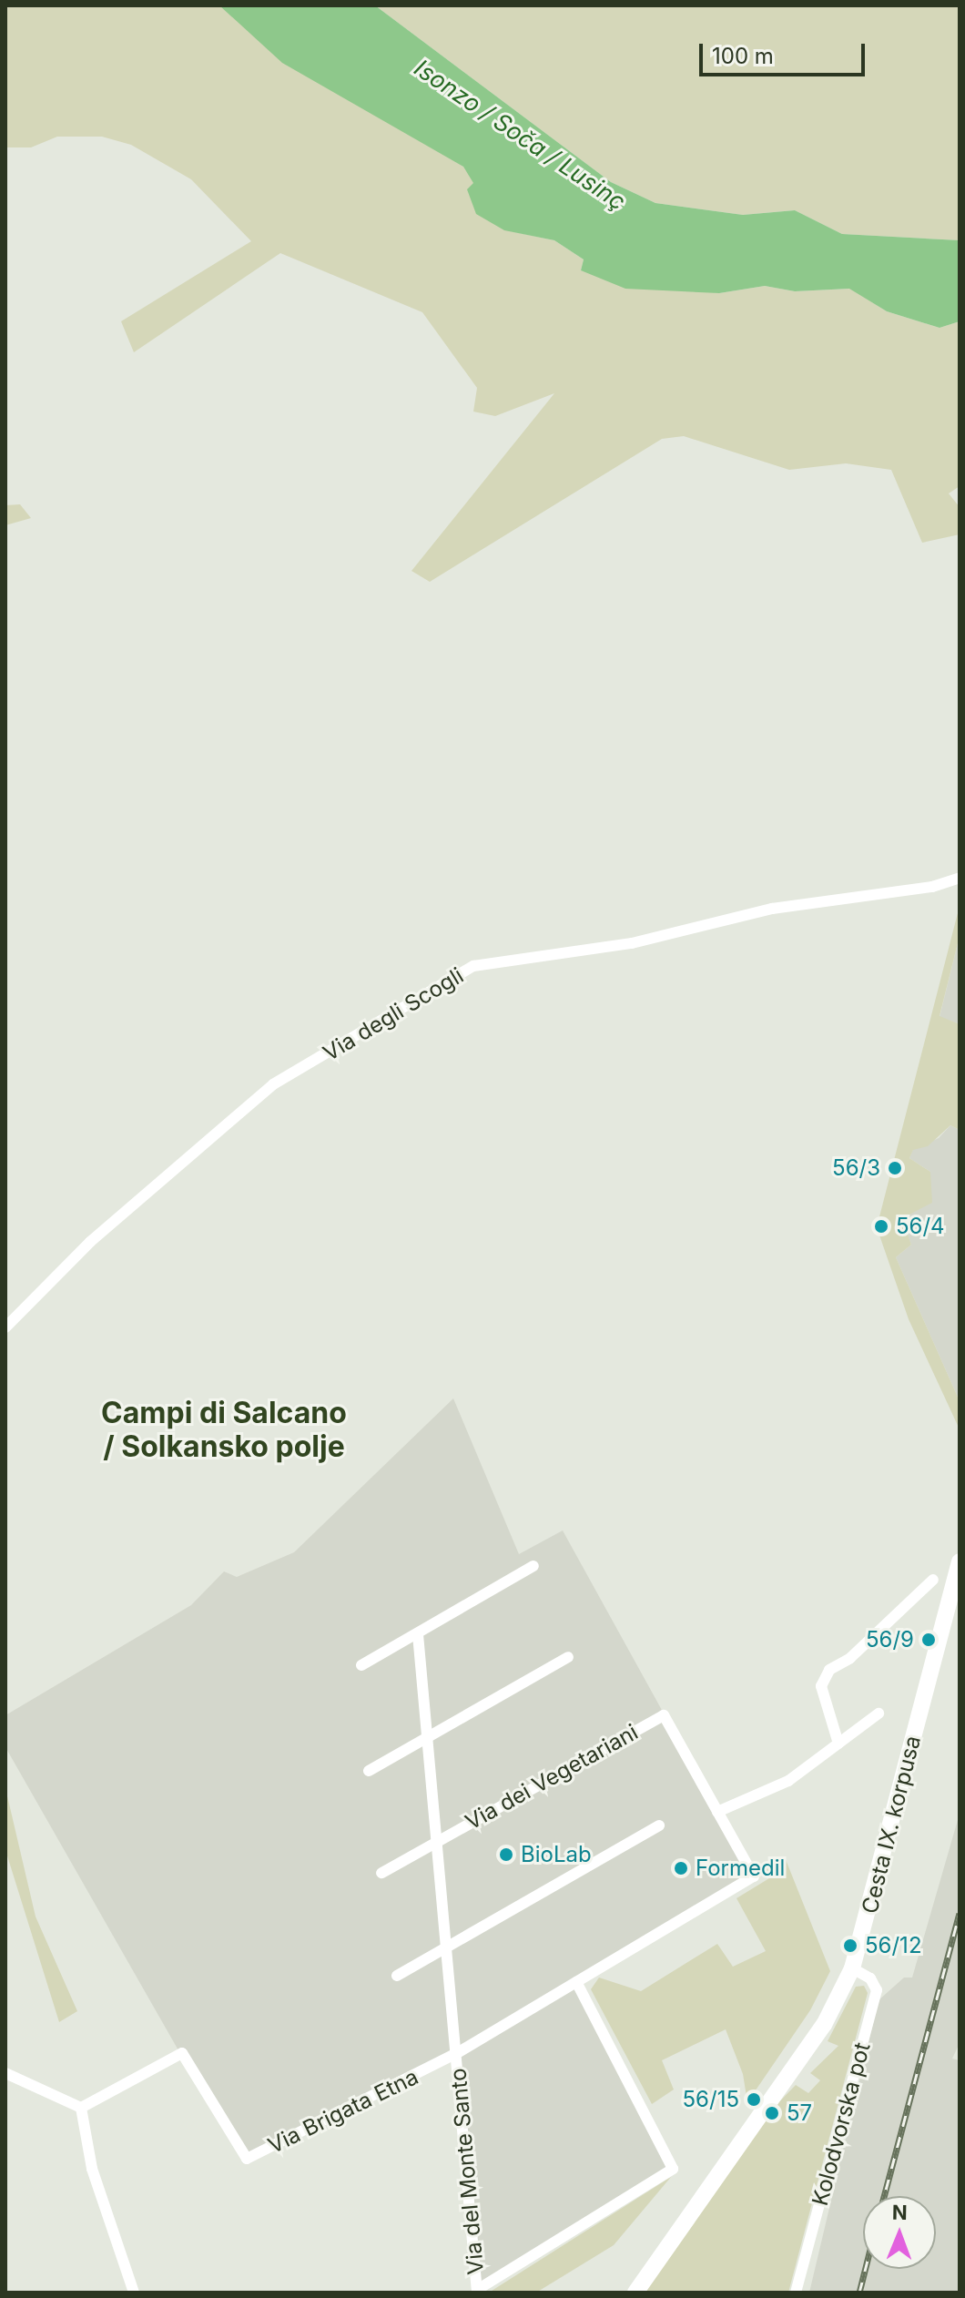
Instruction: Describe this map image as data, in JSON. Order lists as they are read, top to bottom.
{
  "streets": {
    "main road": ["Cesta IX. korpusa"],
    "street": [
      "Via degli Scogli",
      "Via dei Vegetariani",
      "Via Brigata Etna",
      "Kolodvorska pot",
      "Via del Monte Santo"
    ]
  },
  "crossings": [
    ["Via dei Vegetariani", "Via del Monte Santo"],
    ["Cesta IX. korpusa", "Kolodvorska pot"],
    ["Via Brigata Etna", "Via del Monte Santo"]
  ],
  "districts": ["Campi di Salcano / Solkansko polje"],
  "water": ["Isonzo / Soča / Lusinç"],
  "places": [
    "56/3",
    "56/4",
    "56/9",
    "BioLab",
    "Formedil",
    "56/12",
    "56/15",
    "57"
  ],
  "scale_bar": "100 m",
  "north": "top"
}
